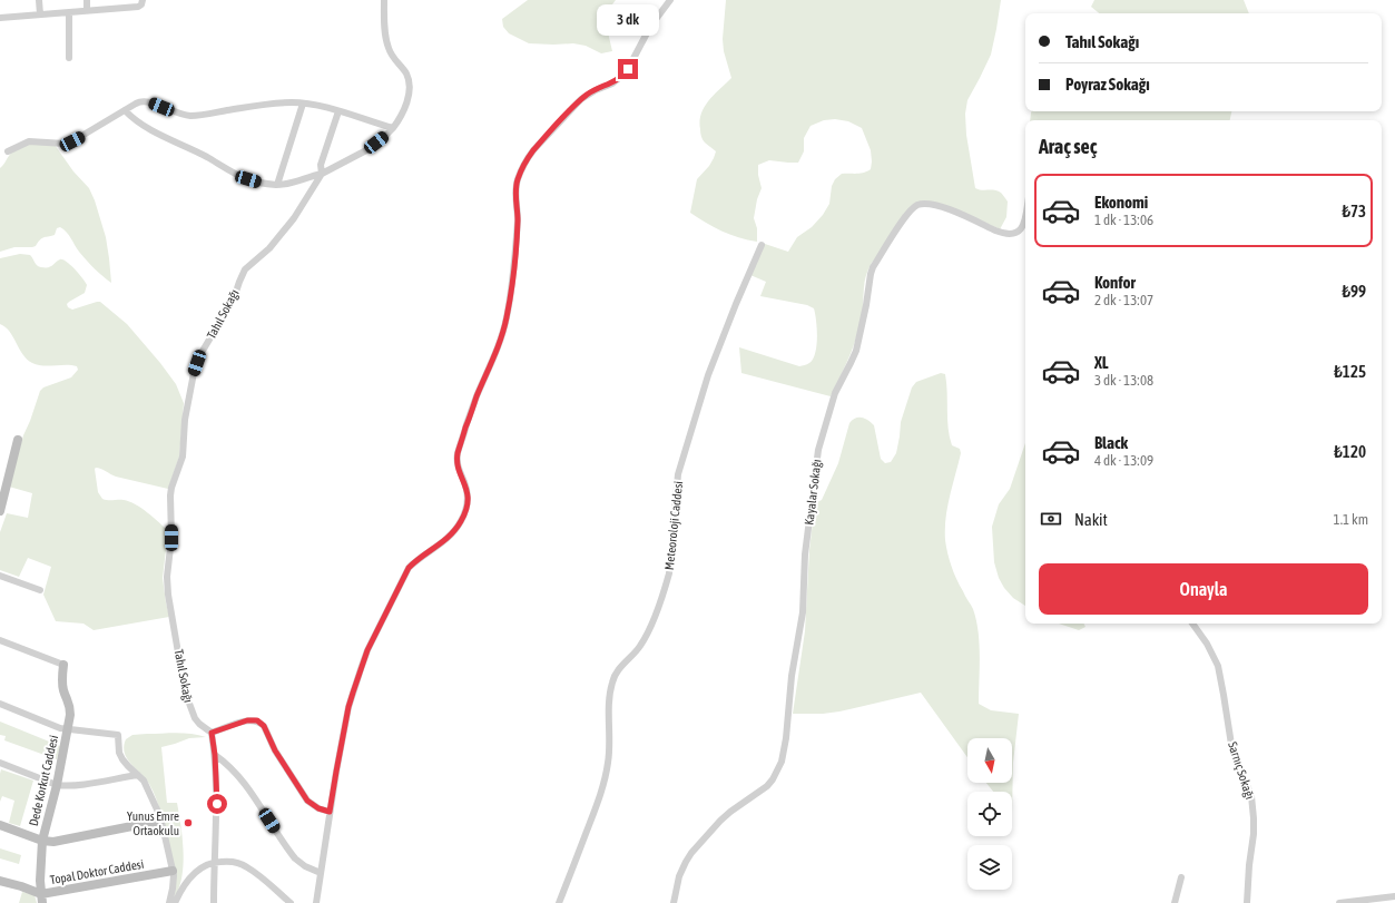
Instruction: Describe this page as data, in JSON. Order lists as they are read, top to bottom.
{
  "streets": {
    "street": [
      "Tahıl Sokağı",
      "Kayalar Sokağı",
      "Meteoroloji Caddesi",
      "Sarnıç Sokağı",
      "Dede Korkut Caddesi",
      "Topal Doktor Caddesi"
    ]
  },
  "crossings": [
    ["Dede Korkut Caddesi", "Topal Doktor Caddesi"]
  ],
  "places": ["Yunus Emre Ortaokulu"],
  "north": "bottom",
  "page": {
    "bubble": "3 dk",
    "banner": ["Tahıl Sokağı", "Poyraz Sokağı"],
    "heading": "Araç seç",
    "list": [
      {
        "name": "Ekonomi",
        "note": "1 dk · 13:06",
        "value": "₺73"
      },
      {
        "name": "Konfor",
        "note": "2 dk · 13:07",
        "value": "₺99"
      },
      {
        "name": "XL",
        "note": "3 dk · 13:08",
        "value": "₺125"
      },
      {
        "name": "Black",
        "note": "4 dk · 13:09",
        "value": "₺120"
      }
    ],
    "pay": ["Nakit", "1.1 km"],
    "buttons": "Onayla"
  }
}
